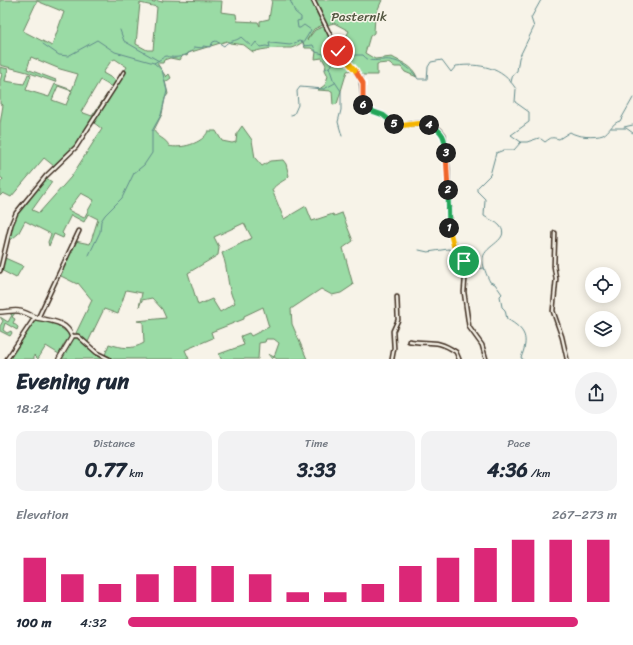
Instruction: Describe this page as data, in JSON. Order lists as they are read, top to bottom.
{
  "parks": ["Pasternik"],
  "page": {
    "pins": [
      "6",
      "5",
      "4",
      "3",
      "2",
      "1"
    ],
    "heading": ["Evening run", "18:24"],
    "stats": [
      ["Distance", "0.77 km"],
      ["Time", "3:33"],
      ["Pace", "4:36 /km"]
    ],
    "chart": ["Elevation", "267–273 m"],
    "list": [
      {
        "name": "100 m",
        "note": "4:32"
      }
    ]
  }
}
